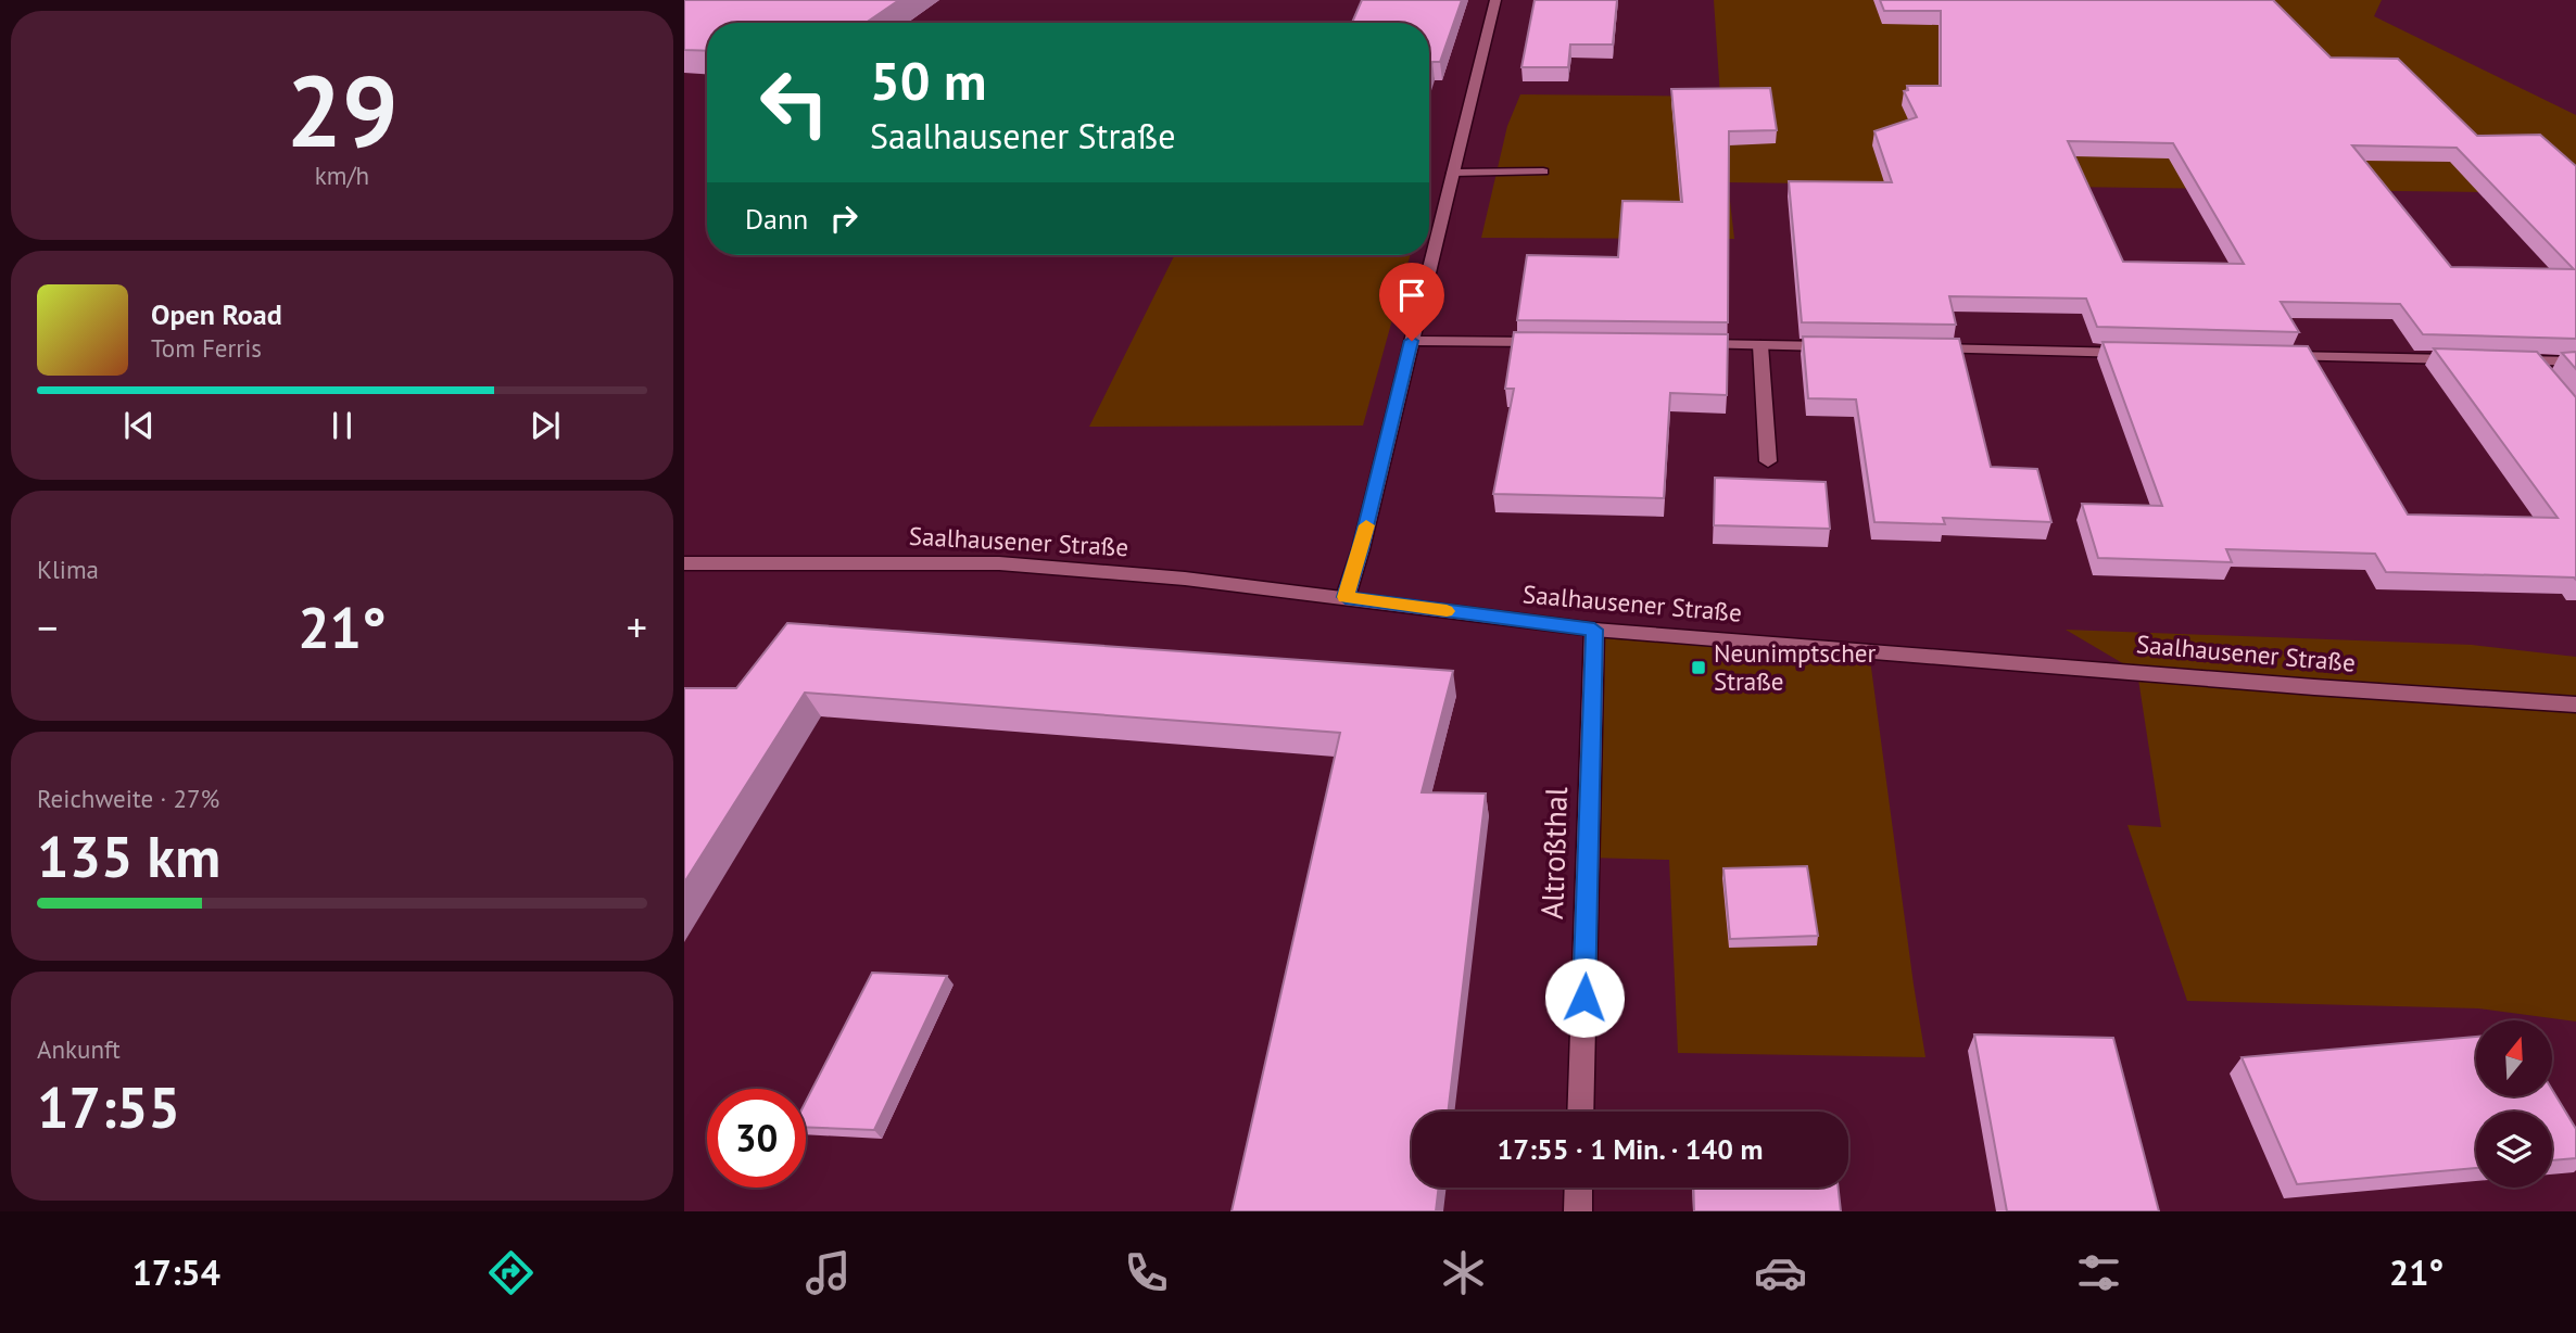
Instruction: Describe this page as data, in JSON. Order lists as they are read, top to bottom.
{
  "streets": {
    "street": ["Saalhausener Straße", "Altroßthal"]
  },
  "crossings": [
    ["Saalhausener Straße", "Altroßthal"]
  ],
  "places": {
    "transit": ["Neunimptscher Straße"]
  },
  "north": "top",
  "page": {
    "tile": [
      ["29", "km/h"],
      "Klima",
      ["Reichweite · 27%", "135 km"],
      ["Ankunft", "17:55"]
    ],
    "turn": ["50 m", "Saalhausener Straße"],
    "then": "Dann",
    "song": ["Open Road", "Tom Ferris"],
    "heat": ["−", "21°", "+"],
    "limit": "30",
    "trip": "17:55 · 1 Min. · 140 m",
    "tabs": ["17:54", "21°"]
  }
}
